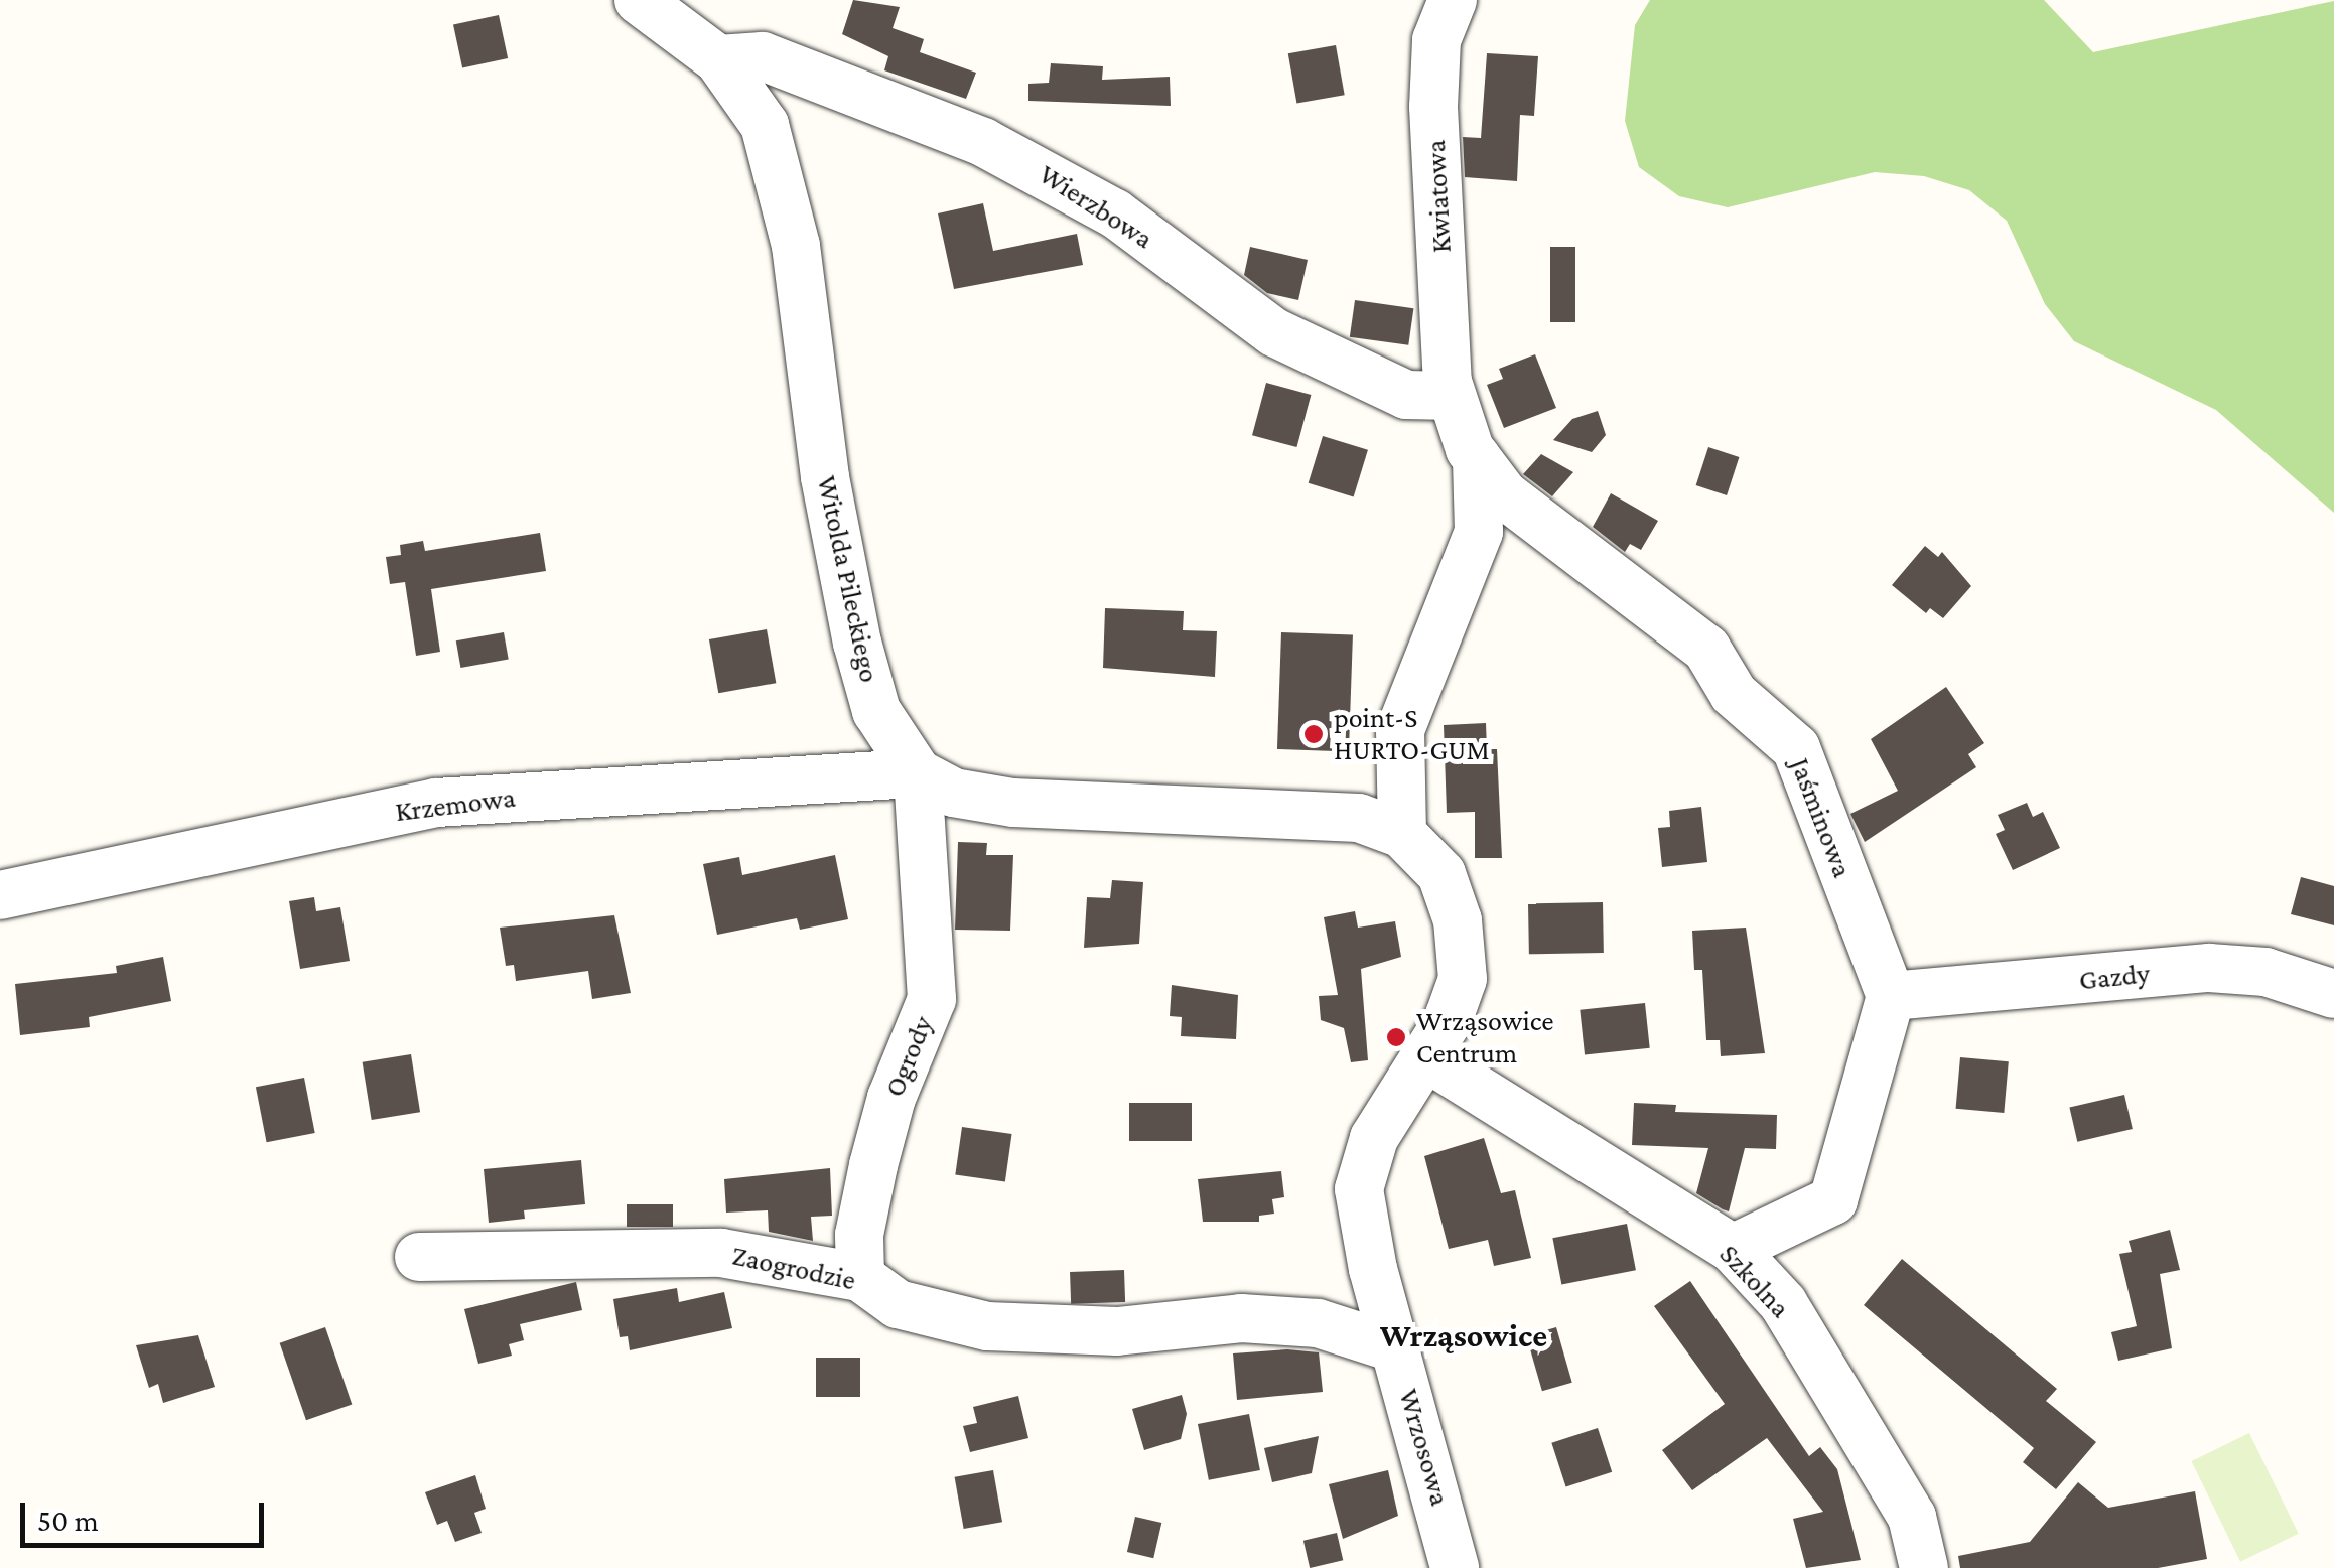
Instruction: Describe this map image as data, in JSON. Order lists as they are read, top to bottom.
{
  "streets": {
    "street": [
      "Kwiatowa",
      "Wierzbowa",
      "Witolda Pileckiego",
      "Krzemowa",
      "Jaśminowa",
      "Gazdy",
      "Ogrody",
      "Zaogrodzie",
      "Szkolna",
      "Wrzosowa"
    ]
  },
  "crossings": [
    ["Kwiatowa", "Wierzbowa"],
    ["Kwiatowa", "Jaśminowa"],
    ["Wierzbowa", "Witolda Pileckiego"],
    ["Wierzbowa", "Jaśminowa"],
    ["Witolda Pileckiego", "Krzemowa"],
    ["Witolda Pileckiego", "Ogrody"],
    ["Krzemowa", "Ogrody"],
    ["Jaśminowa", "Gazdy"],
    ["Ogrody", "Zaogrodzie"],
    ["Zaogrodzie", "Wrzosowa"],
    ["Szkolna", "Wrzosowa"]
  ],
  "districts": ["Wrząsowice"],
  "places": ["point-S HURTO-GUM", "Wrząsowice Centrum"],
  "scale_bar": "50 m"
}
